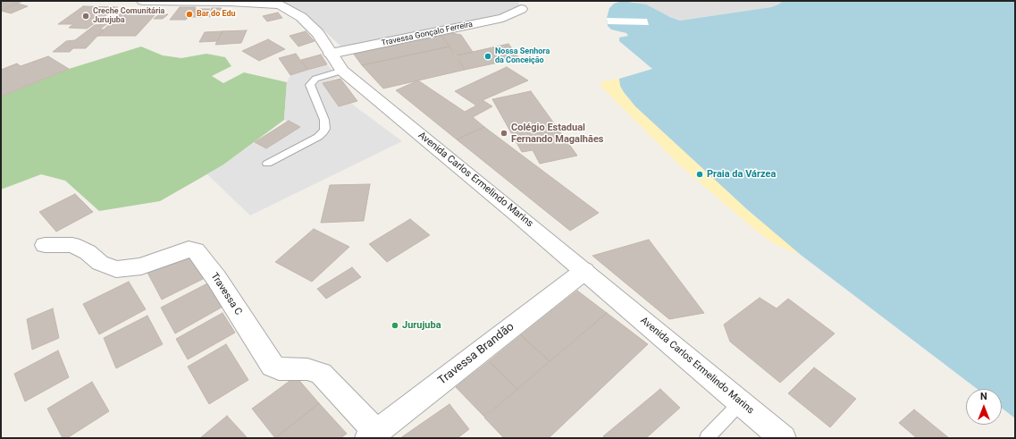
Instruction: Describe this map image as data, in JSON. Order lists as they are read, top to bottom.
{
  "streets": {
    "street": [
      "Travessa Gonçalo Ferreira",
      "Avenida Carlos Ermelindo Marins",
      "Travessa C",
      "Travessa Brandão"
    ]
  },
  "crossings": [
    ["Travessa Gonçalo Ferreira", "Avenida Carlos Ermelindo Marins"],
    ["Avenida Carlos Ermelindo Marins", "Travessa Brandão"],
    ["Travessa C", "Travessa Brandão"]
  ],
  "places": [
    "Bar do Edu",
    "Creche Comunitária Jurujuba",
    "Nossa Senhora da Conceição",
    "Colégio Estadual Fernando Magalhães",
    "Praia da Várzea",
    "Jurujuba"
  ],
  "north": "top"
}
